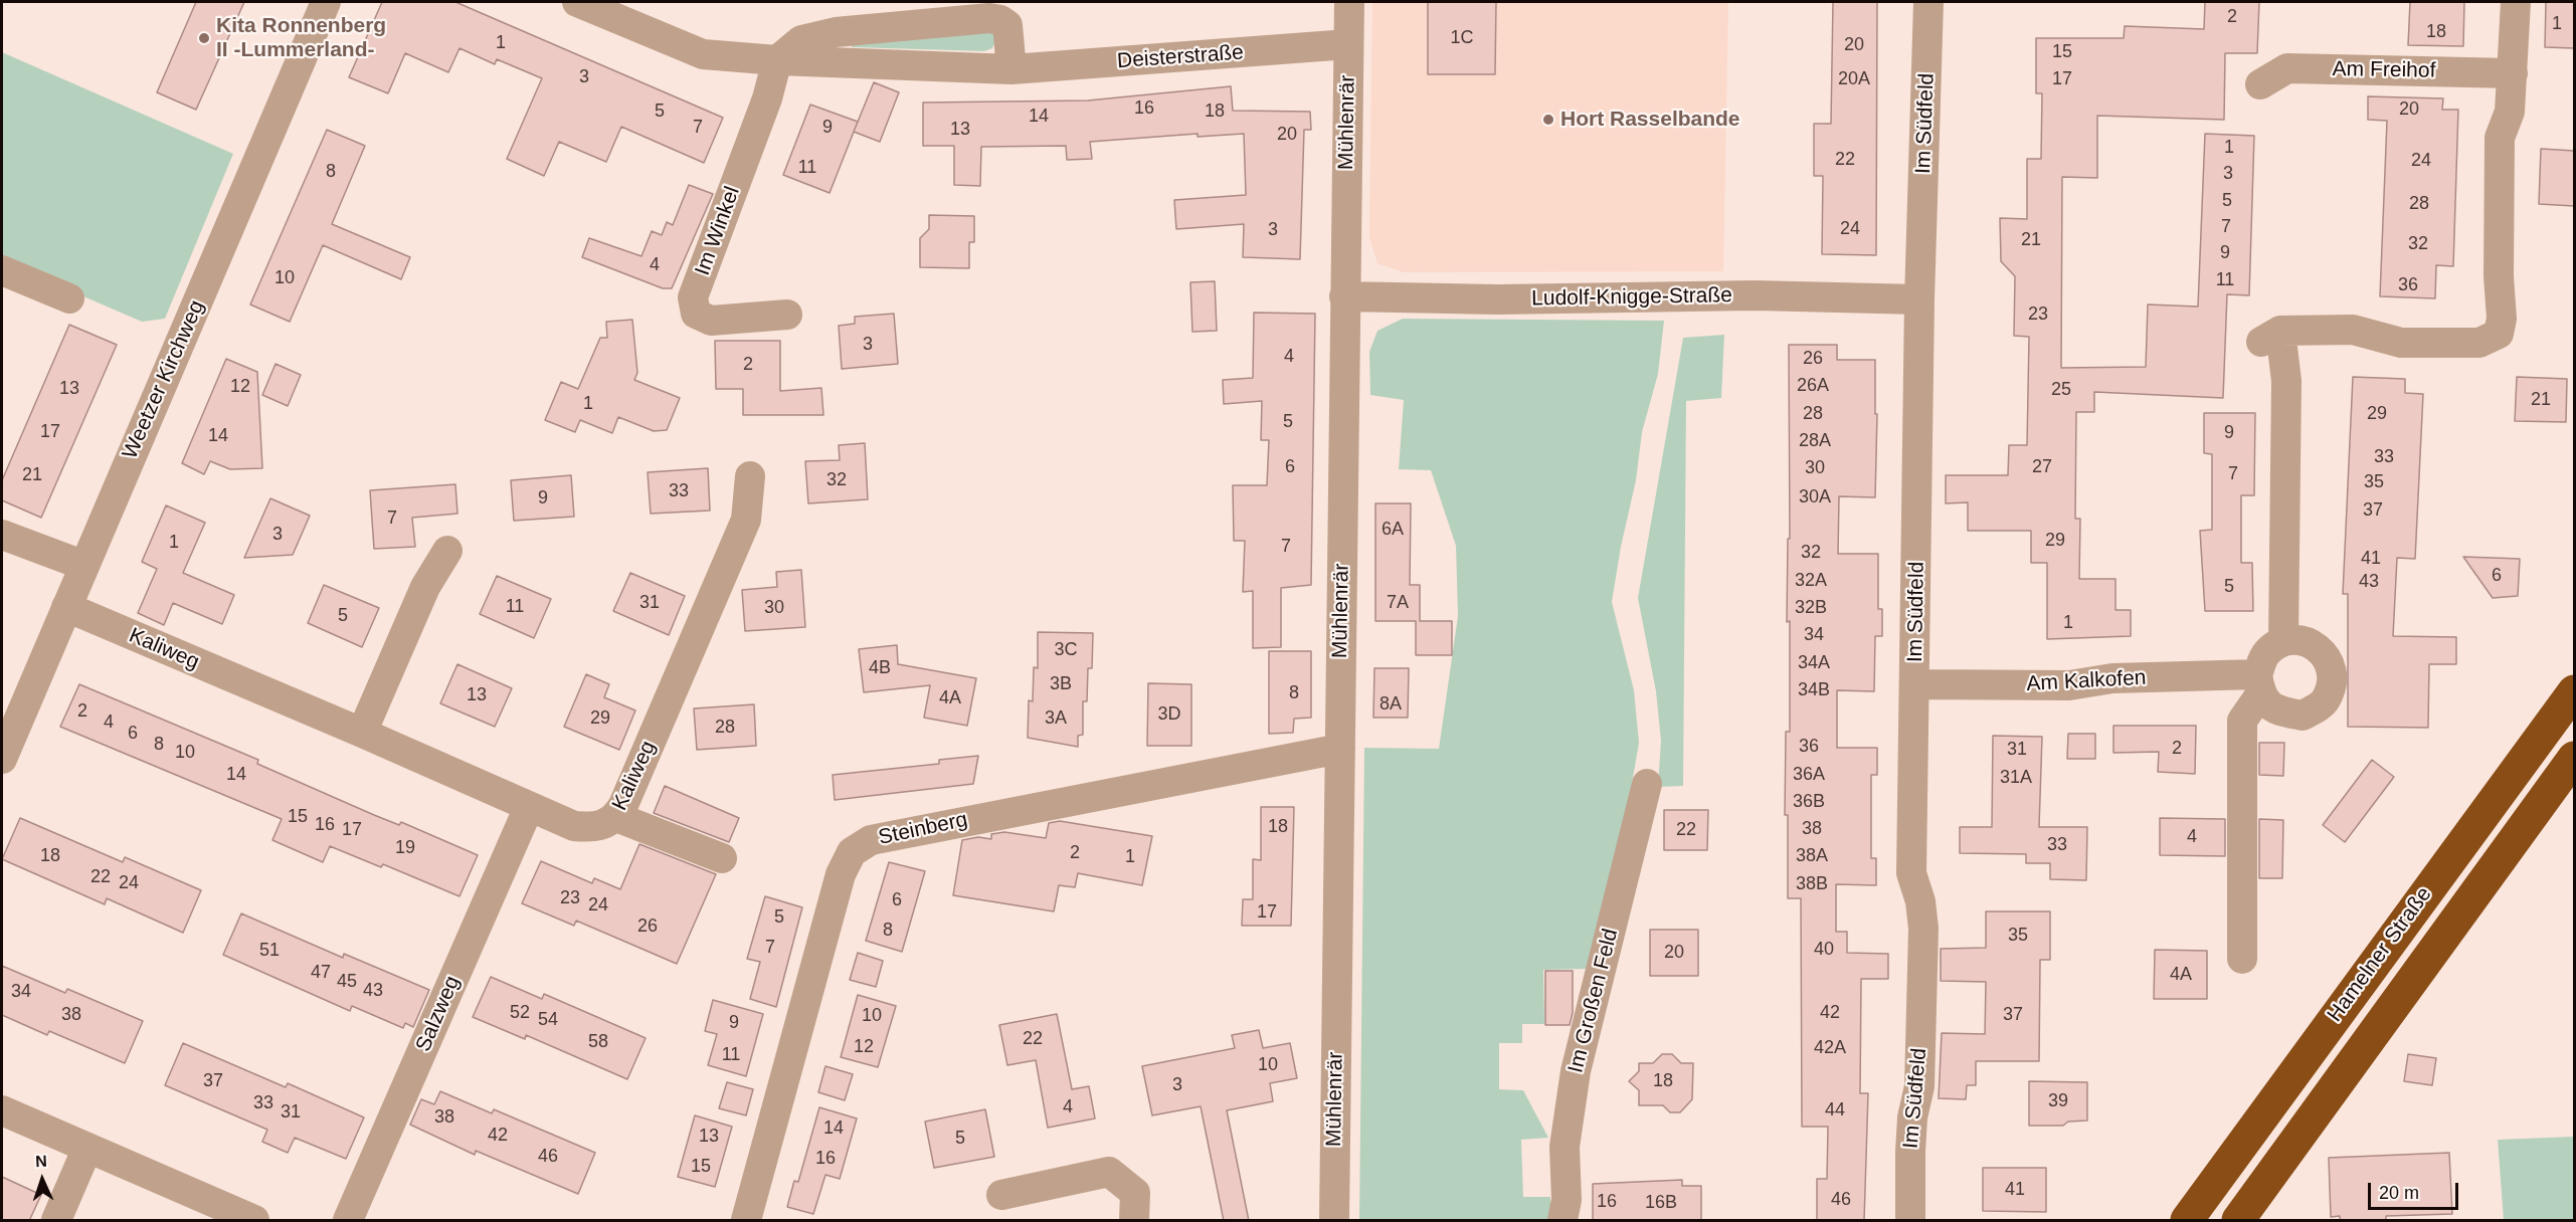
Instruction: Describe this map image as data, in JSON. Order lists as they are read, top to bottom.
{
  "streets": {
    "highway": ["Hamelner Straße"],
    "street": [
      "Deisterstraße",
      "Am Freihof",
      "Mühlenrär",
      "Im Südfeld",
      "Im Winkel",
      "Ludolf-Knigge-Straße",
      "Weetzer Kirchweg",
      "Kaliweg",
      "Am Kalkofen",
      "Steinberg",
      "Im Großen Feld",
      "Salzweg"
    ]
  },
  "crossings": [
    ["Deisterstraße", "Mühlenrär"],
    ["Deisterstraße", "Im Winkel"],
    ["Mühlenrär", "Ludolf-Knigge-Straße"],
    ["Mühlenrär", "Steinberg"],
    ["Im Südfeld", "Ludolf-Knigge-Straße"],
    ["Im Südfeld", "Am Kalkofen"],
    ["Weetzer Kirchweg", "Kaliweg"],
    ["Kaliweg", "Salzweg"]
  ],
  "places": ["Kita Ronnenberg II -Lummerland-", "Hort Rasselbande"],
  "house_numbers": [
    "2",
    "1",
    "18",
    "1C",
    "1",
    "20",
    "15",
    "3",
    "20A",
    "17",
    "16",
    "20",
    "5",
    "18",
    "14",
    "7",
    "9",
    "13",
    "20",
    "1",
    "22",
    "24",
    "11",
    "8",
    "3",
    "5",
    "28",
    "7",
    "24",
    "3",
    "21",
    "32",
    "9",
    "4",
    "10",
    "11",
    "36",
    "23",
    "3",
    "4",
    "26",
    "2",
    "26A",
    "12",
    "13",
    "25",
    "21",
    "1",
    "28",
    "29",
    "5",
    "17",
    "9",
    "14",
    "28A",
    "33",
    "6",
    "27",
    "30",
    "7",
    "21",
    "32",
    "35",
    "33",
    "30A",
    "9",
    "37",
    "7",
    "6A",
    "3",
    "29",
    "1",
    "7",
    "32",
    "41",
    "6",
    "32A",
    "43",
    "5",
    "31",
    "7A",
    "11",
    "30",
    "32B",
    "5",
    "1",
    "34",
    "3C",
    "34A",
    "4B",
    "3B",
    "34B",
    "8",
    "13",
    "4A",
    "8A",
    "2",
    "3D",
    "29",
    "3A",
    "4",
    "28",
    "6",
    "8",
    "36",
    "2",
    "31",
    "10",
    "14",
    "36A",
    "31A",
    "36B",
    "15",
    "16",
    "18",
    "38",
    "17",
    "22",
    "4",
    "33",
    "19",
    "2",
    "18",
    "38A",
    "1",
    "22",
    "24",
    "38B",
    "23",
    "6",
    "24",
    "17",
    "5",
    "26",
    "8",
    "35",
    "7",
    "40",
    "51",
    "20",
    "47",
    "4A",
    "45",
    "43",
    "34",
    "52",
    "42",
    "38",
    "37",
    "10",
    "54",
    "9",
    "22",
    "58",
    "12",
    "42A",
    "11",
    "10",
    "37",
    "18",
    "3",
    "39",
    "33",
    "4",
    "44",
    "31",
    "38",
    "14",
    "42",
    "13",
    "5",
    "46",
    "16",
    "15",
    "41",
    "46",
    "16",
    "16B"
  ],
  "scale_bar": "20 m",
  "north": "top"
}
